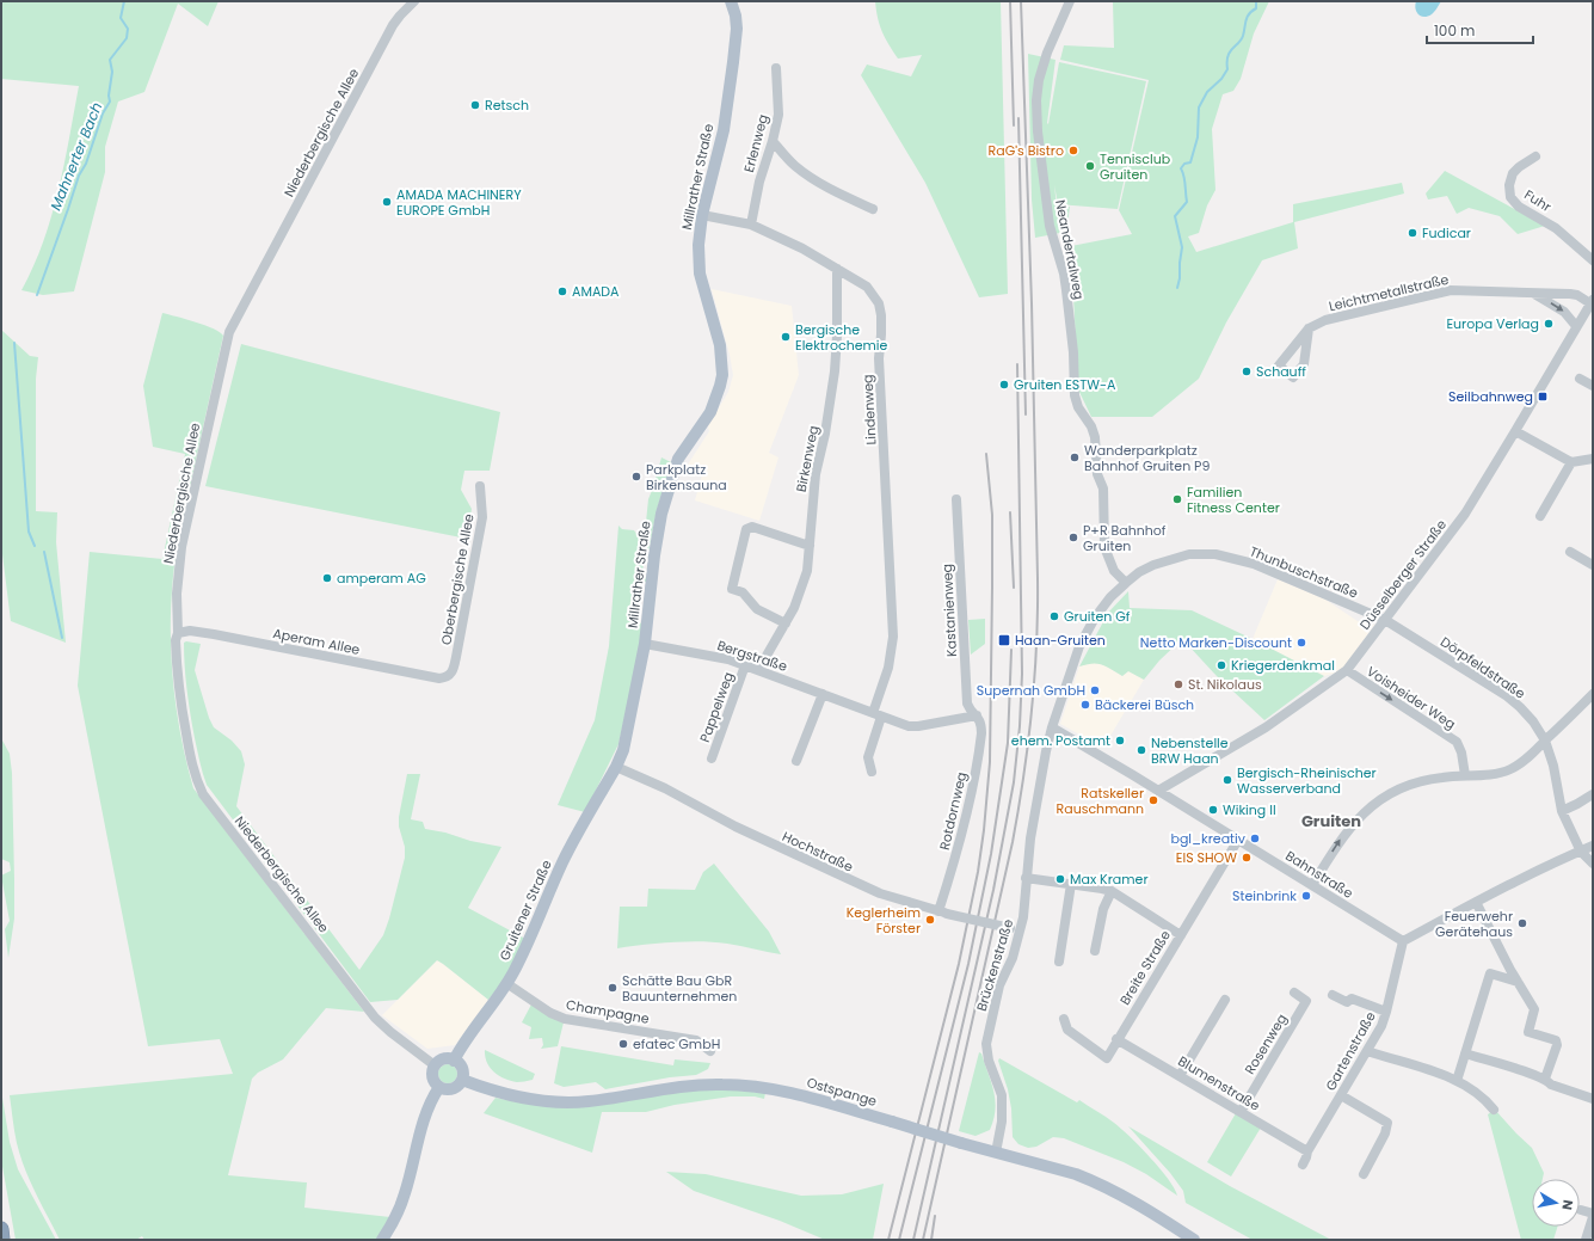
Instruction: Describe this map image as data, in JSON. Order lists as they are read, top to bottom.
{
  "streets": {
    "main road": ["Millrather Straße", "Gruitener Straße", "Ostspange"],
    "street": [
      "Niederbergische Allee",
      "Erlenweg",
      "Fuhr",
      "Neandertalweg",
      "Leichtmetallstraße",
      "Lindenweg",
      "Birkenweg",
      "Thunbuschstraße",
      "Düsselberger Straße",
      "Oberbergische Allee",
      "Kastanienweg",
      "Aperam Allee",
      "Bergstraße",
      "Dörpfeldstraße",
      "Voisheider Weg",
      "Pappelweg",
      "Rotdornweg",
      "Hochstraße",
      "Bahnstraße",
      "Brückenstraße",
      "Breite Straße",
      "Champagne",
      "Rosenweg",
      "Gartenstraße",
      "Blumenstraße"
    ]
  },
  "crossings": [
    ["Niederbergische Allee", "Aperam Allee"],
    ["Niederbergische Allee", "Gruitener Straße"],
    ["Niederbergische Allee", "Ostspange"],
    ["Erlenweg", "Lindenweg"],
    ["Millrather Straße", "Lindenweg"],
    ["Millrather Straße", "Bergstraße"],
    ["Millrather Straße", "Hochstraße"],
    ["Millrather Straße", "Gruitener Straße"],
    ["Neandertalweg", "Thunbuschstraße"],
    ["Leichtmetallstraße", "Düsselberger Straße"],
    ["Lindenweg", "Birkenweg"],
    ["Lindenweg", "Bergstraße"],
    ["Birkenweg", "Bergstraße"],
    ["Thunbuschstraße", "Düsselberger Straße"],
    ["Thunbuschstraße", "Dörpfeldstraße"],
    ["Thunbuschstraße", "Bahnstraße"],
    ["Thunbuschstraße", "Brückenstraße"],
    ["Düsselberger Straße", "Dörpfeldstraße"],
    ["Düsselberger Straße", "Voisheider Weg"],
    ["Düsselberger Straße", "Bahnstraße"],
    ["Oberbergische Allee", "Aperam Allee"],
    ["Kastanienweg", "Bergstraße"],
    ["Kastanienweg", "Rotdornweg"],
    ["Bergstraße", "Pappelweg"],
    ["Bergstraße", "Rotdornweg"],
    ["Rotdornweg", "Hochstraße"],
    ["Hochstraße", "Gruitener Straße"],
    ["Hochstraße", "Brückenstraße"],
    ["Bahnstraße", "Brückenstraße"],
    ["Bahnstraße", "Breite Straße"],
    ["Bahnstraße", "Gartenstraße"],
    ["Gruitener Straße", "Champagne"],
    ["Gruitener Straße", "Ostspange"],
    ["Brückenstraße", "Ostspange"],
    ["Breite Straße", "Blumenstraße"],
    ["Rosenweg", "Blumenstraße"],
    ["Gartenstraße", "Blumenstraße"]
  ],
  "one_way": ["Voisheider Weg"],
  "districts": ["Gruiten"],
  "water": ["Mahnerter Bach"],
  "places": {
    "other": [
      "Retsch",
      "RaG's Bistro",
      "Tennisclub Gruiten",
      "AMADA MACHINERY EUROPE GmbH",
      "Fudicar",
      "AMADA",
      "Europa Verlag",
      "Bergische Elektrochemie",
      "Schauff",
      "Gruiten ESTW-A",
      "Wanderparkplatz Bahnhof Gruiten P9",
      "Parkplatz Birkensauna",
      "Familien Fitness Center",
      "P+R Bahnhof Gruiten",
      "amperam AG",
      "Gruiten Gf",
      "Netto Marken-Discount",
      "Kriegerdenkmal",
      "St. Nikolaus",
      "Supernah GmbH",
      "Bäckerei Büsch",
      "ehem. Postamt",
      "Nebenstelle BRW Haan",
      "Bergisch-Rheinischer Wasserverband",
      "Ratskeller Rauschmann",
      "Wiking II",
      "bgl_kreativ",
      "EIS SHOW",
      "Max Kramer",
      "Steinbrink",
      "Keglerheim Förster",
      "Feuerwehr Gerätehaus",
      "Schätte Bau GbR Bauunternehmen",
      "efatec GmbH"
    ],
    "transit": ["Seilbahnweg", "Haan-Gruiten"]
  },
  "scale_bar": "100 m",
  "north": "right"
}
